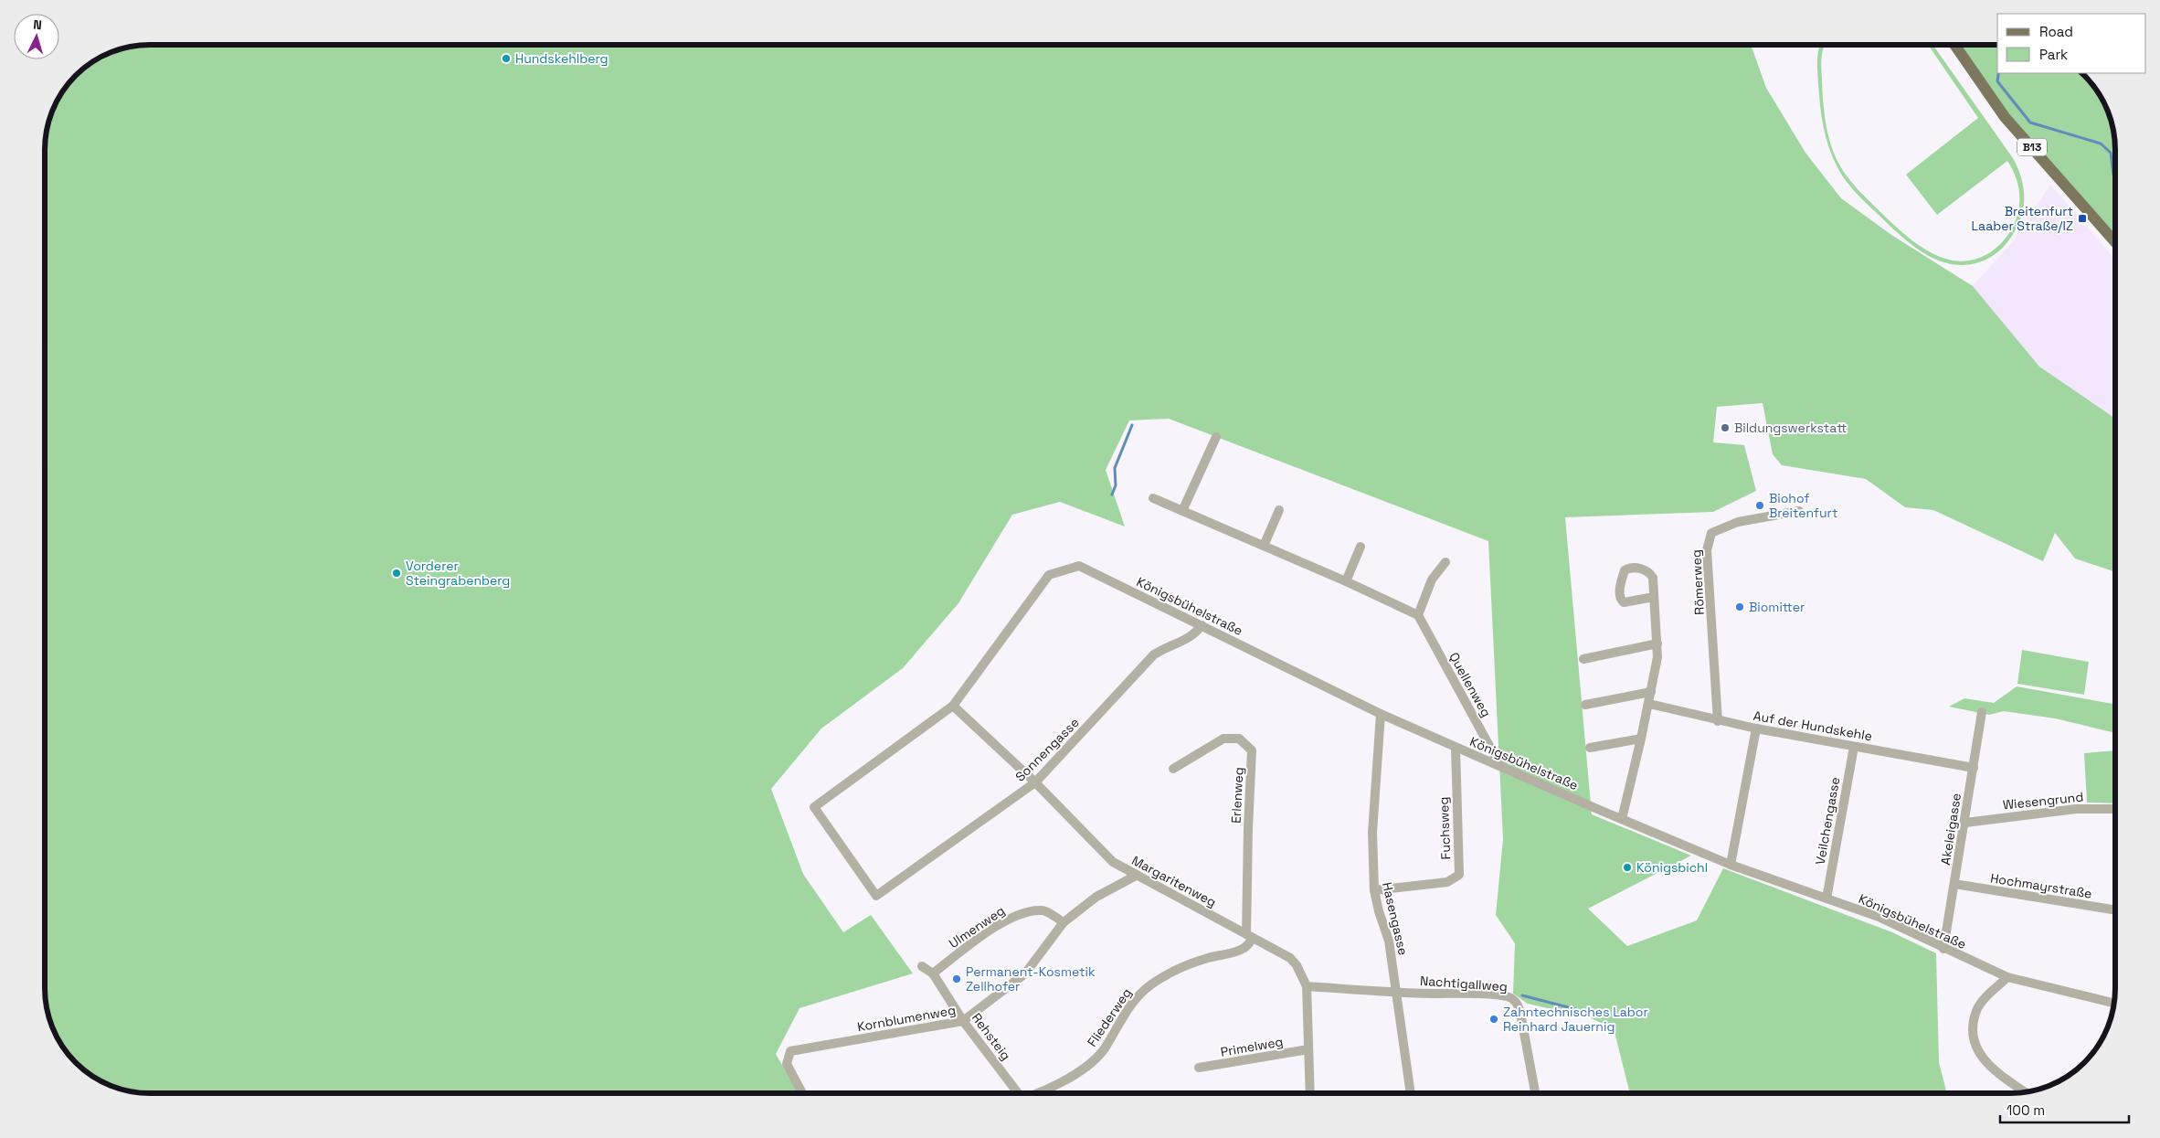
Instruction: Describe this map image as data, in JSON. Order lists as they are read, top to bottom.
{
  "streets": {
    "main road": ["B13"],
    "street": [
      "Römerweg",
      "Königsbühelstraße",
      "Quellenweg",
      "Auf der Hundskehle",
      "Sonnengasse",
      "Erlenweg",
      "Wiesengrund",
      "Veilchengasse",
      "Fuchsweg",
      "Akeleigasse",
      "Margaritenweg",
      "Hochmayrstraße",
      "Hasengasse",
      "Ulmenweg",
      "Nachtigallweg",
      "Fliederweg",
      "Kornblumenweg",
      "Rehsteig",
      "Primelweg"
    ]
  },
  "crossings": [
    ["Römerweg", "Auf der Hundskehle"],
    ["Königsbühelstraße", "Quellenweg"],
    ["Königsbühelstraße", "Sonnengasse"],
    ["Königsbühelstraße", "Veilchengasse"],
    ["Königsbühelstraße", "Fuchsweg"],
    ["Königsbühelstraße", "Akeleigasse"],
    ["Königsbühelstraße", "Margaritenweg"],
    ["Königsbühelstraße", "Hasengasse"],
    ["Auf der Hundskehle", "Veilchengasse"],
    ["Auf der Hundskehle", "Akeleigasse"],
    ["Sonnengasse", "Margaritenweg"],
    ["Erlenweg", "Margaritenweg"],
    ["Erlenweg", "Fliederweg"],
    ["Wiesengrund", "Akeleigasse"],
    ["Fuchsweg", "Hasengasse"],
    ["Akeleigasse", "Hochmayrstraße"],
    ["Margaritenweg", "Nachtigallweg"],
    ["Margaritenweg", "Fliederweg"],
    ["Margaritenweg", "Kornblumenweg"],
    ["Margaritenweg", "Primelweg"],
    ["Hasengasse", "Nachtigallweg"],
    ["Ulmenweg", "Kornblumenweg"],
    ["Ulmenweg", "Rehsteig"],
    ["Kornblumenweg", "Rehsteig"]
  ],
  "places": {
    "other": [
      "Hundskehlberg",
      "Bildungswerkstatt",
      "Biohof Breitenfurt",
      "Vorderer Steingrabenberg",
      "Biomitter",
      "Königsbichl",
      "Permanent-Kosmetik Zellhofer",
      "Zahntechnisches Labor Reinhard Jauernig"
    ],
    "transit": ["Breitenfurt Laaber Straße/IZ"]
  },
  "legend": ["Road", "Park"],
  "scale_bar": "100 m",
  "north": "top"
}
